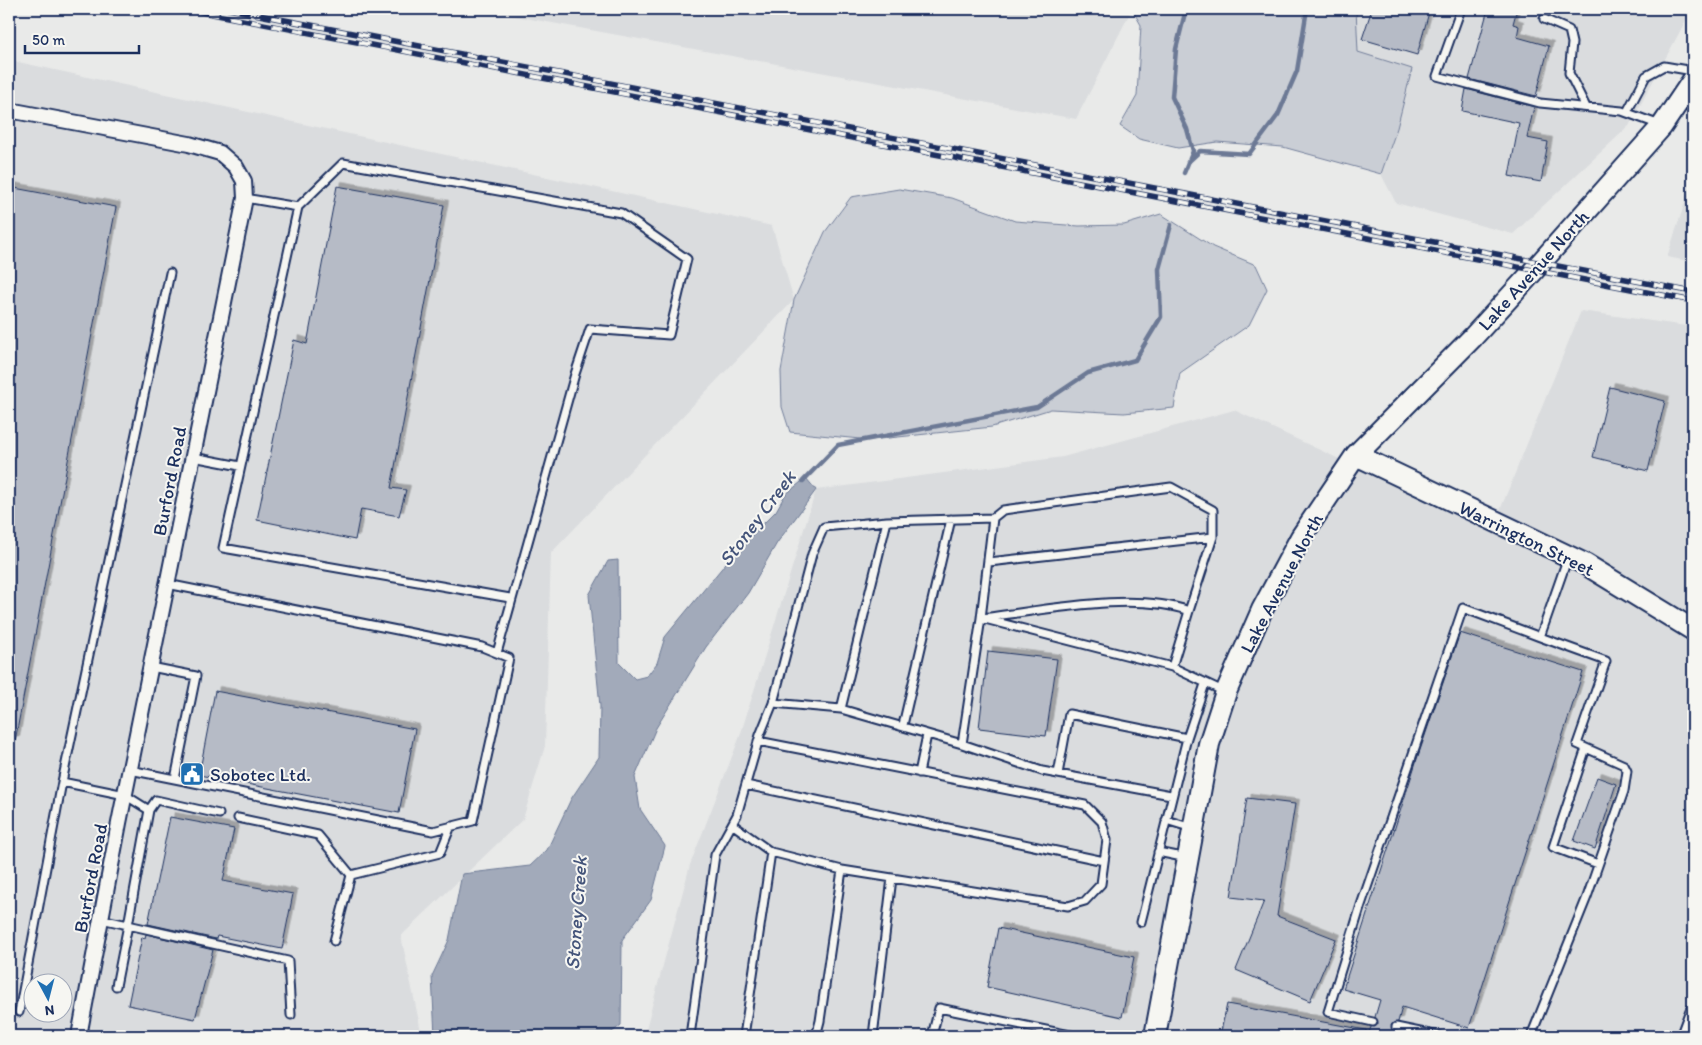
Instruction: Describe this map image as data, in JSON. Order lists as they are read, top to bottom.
{
  "streets": {
    "street": ["Lake Avenue North", "Burford Road", "Warrington Street"]
  },
  "crossings": [
    ["Lake Avenue North", "Warrington Street"]
  ],
  "water": ["Stoney Creek"],
  "places": {
    "public building": ["Sobotec Ltd."]
  },
  "scale_bar": "50 m",
  "north": "bottom"
}
